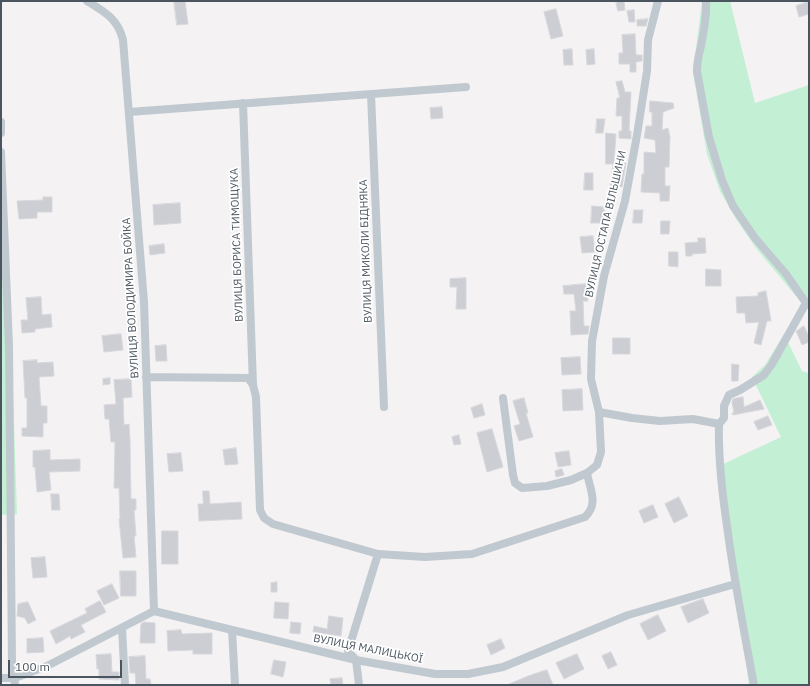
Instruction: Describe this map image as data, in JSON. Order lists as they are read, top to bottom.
{
  "streets": {
    "street": [
      "ВУЛИЦЯ ОСТАПА ВІЛЬШИНИ",
      "ВУЛИЦЯ БОРИСА ТИМОЩУКА",
      "ВУЛИЦЯ МИКОЛИ БІДНЯКА",
      "ВУЛИЦЯ ВОЛОДИМИРА БОЙКА",
      "ВУЛИЦЯ МАЛИЦЬКОЇ"
    ]
  },
  "crossings": [
    ["ВУЛИЦЯ ОСТАПА ВІЛЬШИНИ", "ВУЛИЦЯ БОРИСА ТИМОЩУКА"],
    ["ВУЛИЦЯ ВОЛОДИМИРА БОЙКА", "ВУЛИЦЯ МАЛИЦЬКОЇ"]
  ],
  "scale_bar": "100 m"
}
